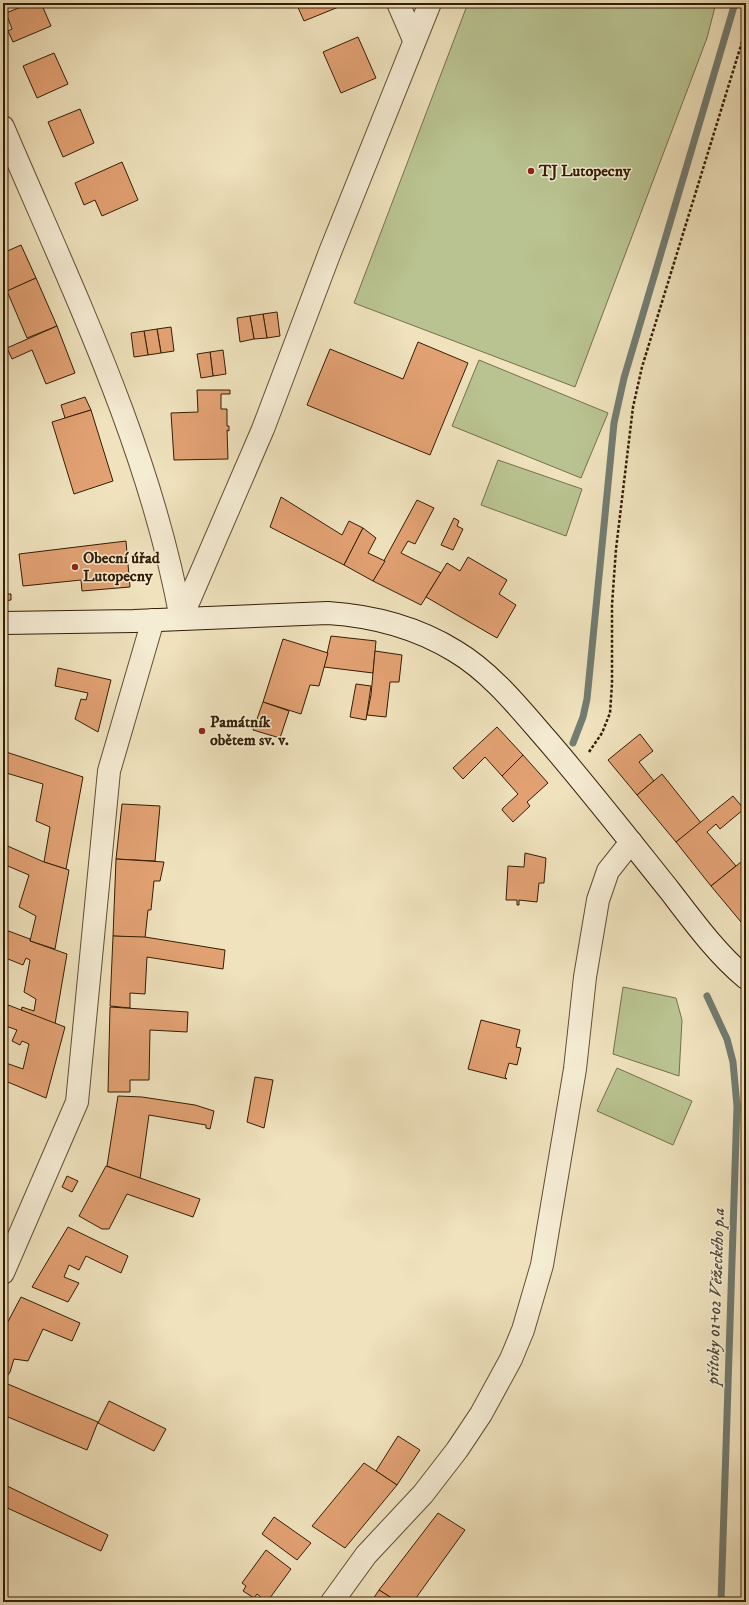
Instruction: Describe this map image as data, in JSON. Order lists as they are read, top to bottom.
{
  "water": ["přítoky 01+02 Věžeckého p.a"],
  "places": ["TJ Lutopecny", "Obecní úřad Lutopecny", "Památník obětem sv. v."]
}
